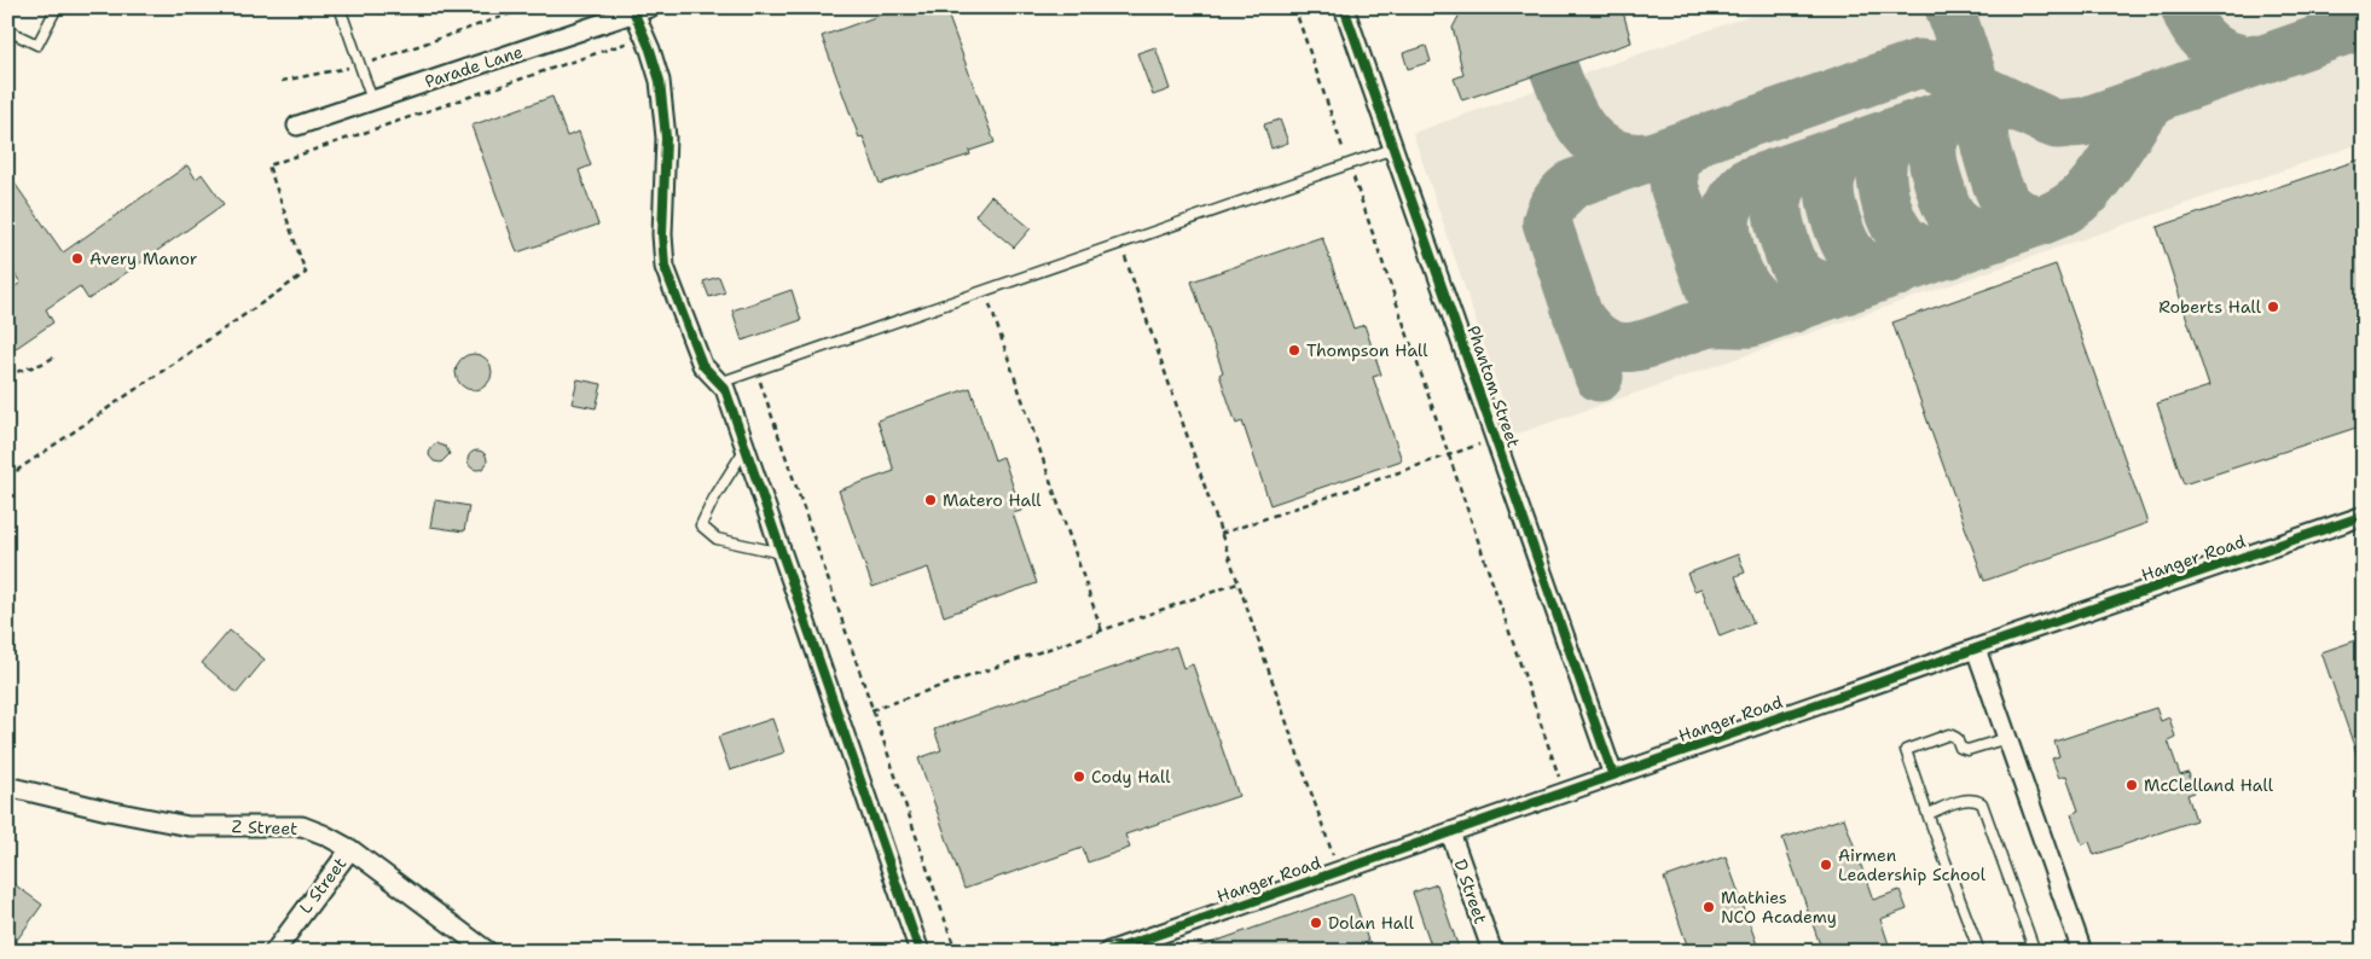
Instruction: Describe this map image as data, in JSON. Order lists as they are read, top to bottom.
{
  "streets": {
    "street": [
      "Parade Lane",
      "Phantom Street",
      "Hanger Road",
      "Z Street",
      "L Street",
      "D Street"
    ]
  },
  "crossings": [
    ["Phantom Street", "Hanger Road"],
    ["Hanger Road", "D Street"],
    ["Z Street", "L Street"]
  ],
  "places": [
    "Avery Manor",
    "Roberts Hall",
    "Thompson Hall",
    "Matero Hall",
    "Cody Hall",
    "McClelland Hall",
    "Airmen Leadership School",
    "Mathies NCO Academy",
    "Dolan Hall"
  ]
}
